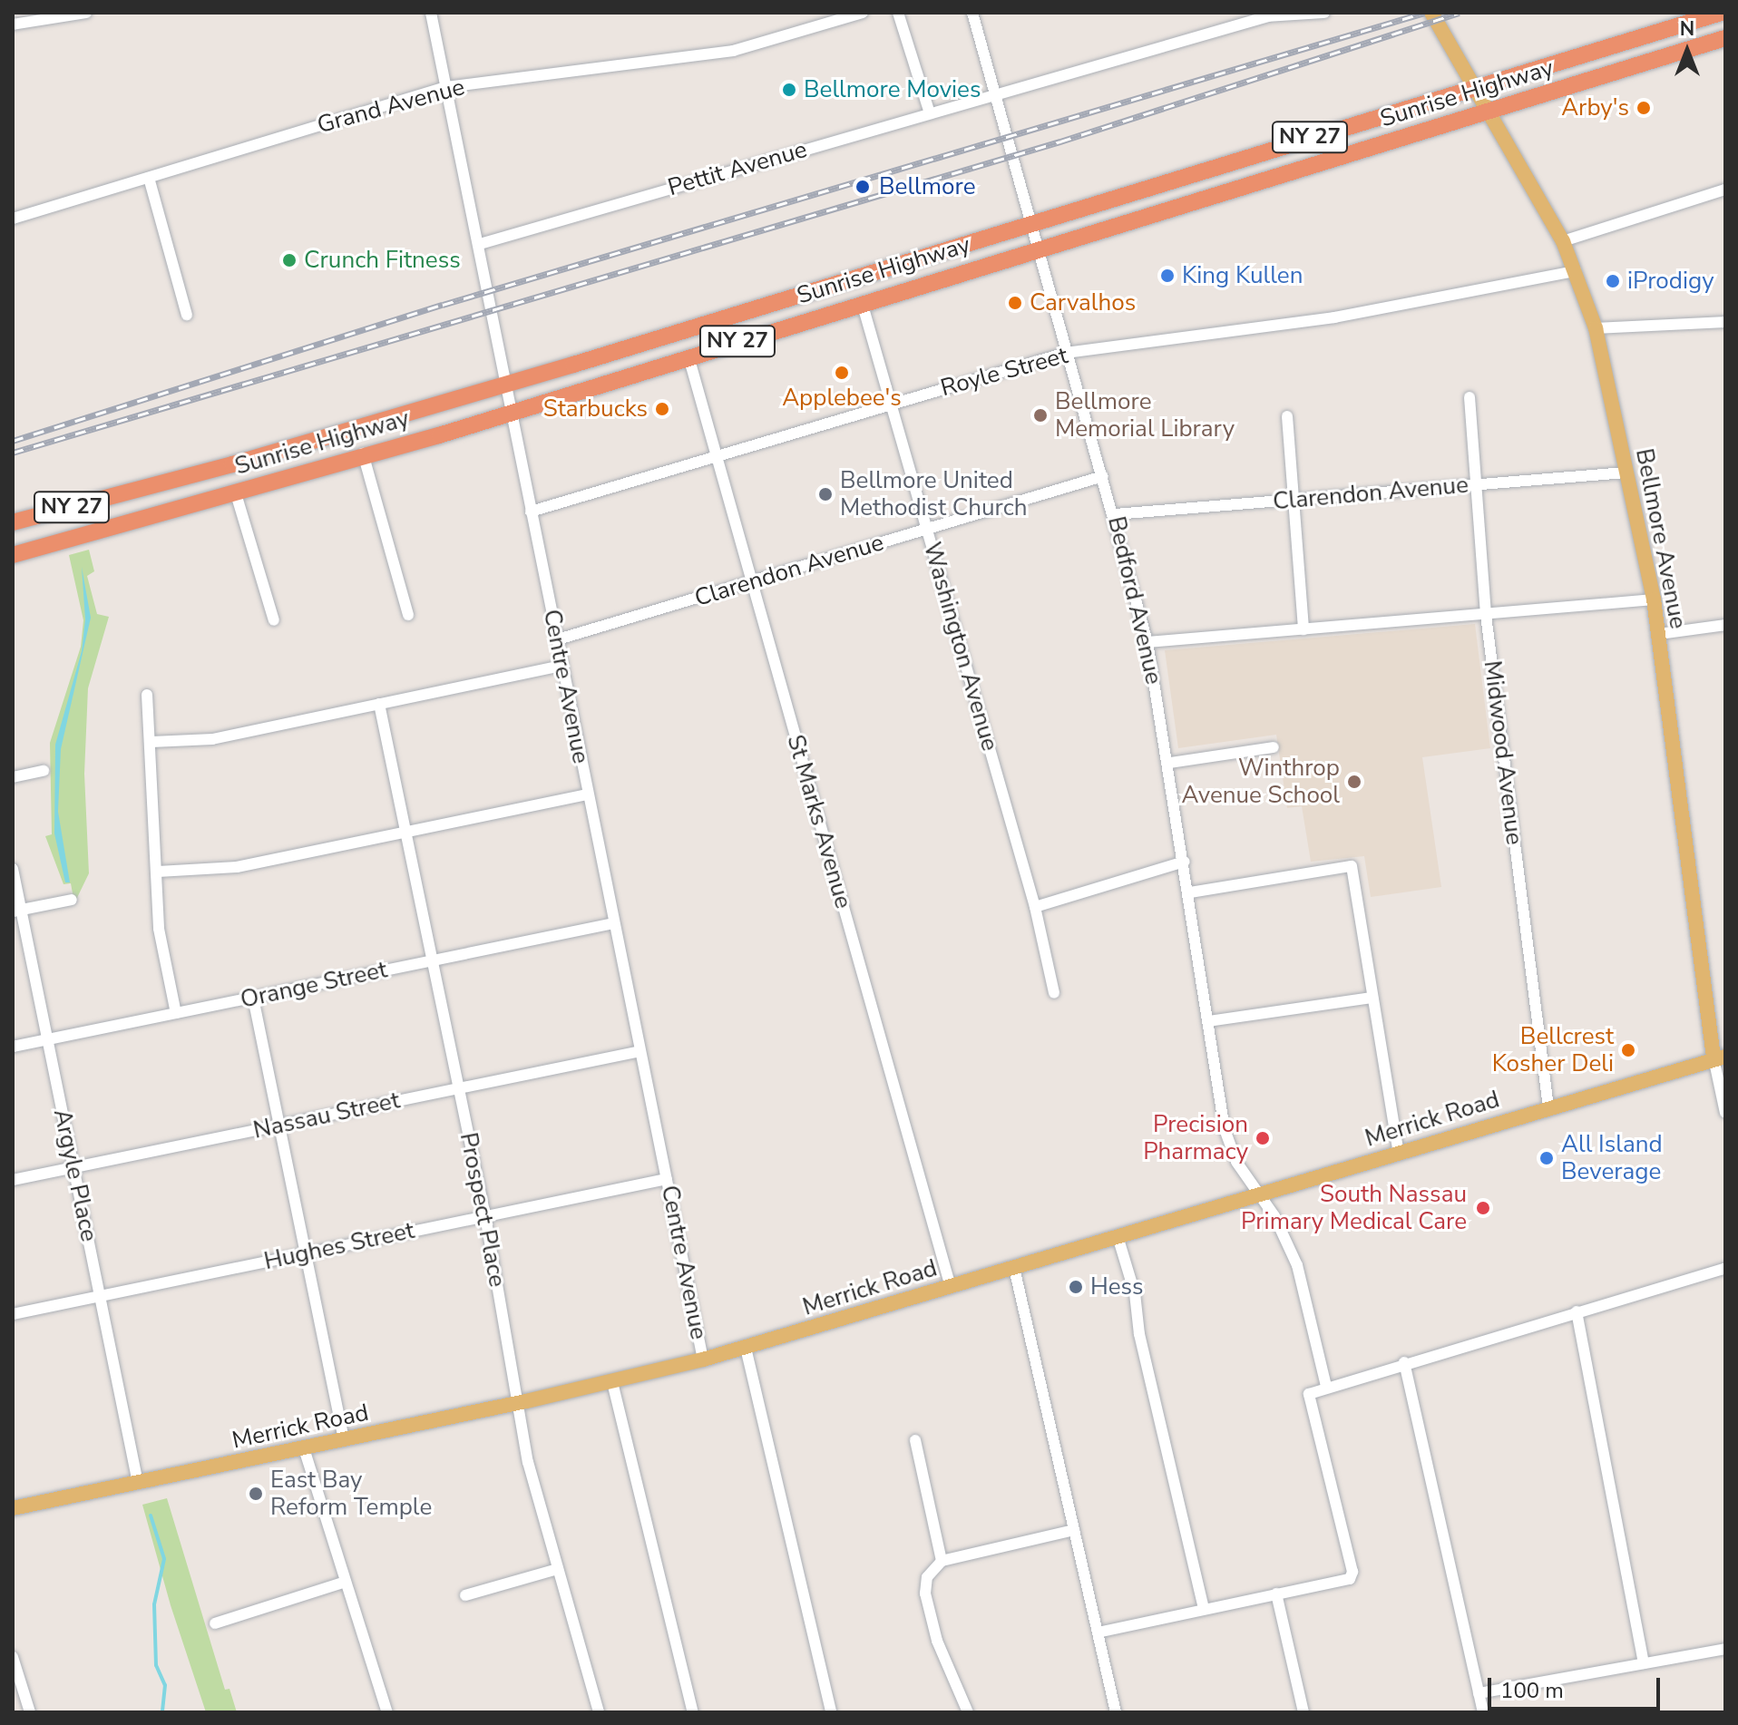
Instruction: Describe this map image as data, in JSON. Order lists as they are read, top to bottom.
{
  "streets": {
    "highway": ["Sunrise Highway", "NY 27"],
    "main road": ["Bellmore Avenue", "Merrick Road"],
    "street": [
      "Grand Avenue",
      "Pettit Avenue",
      "Royle Street",
      "Clarendon Avenue",
      "Bedford Avenue",
      "Washington Avenue",
      "Centre Avenue",
      "Midwood Avenue",
      "St Marks Avenue",
      "Orange Street",
      "Nassau Street",
      "Argyle Place",
      "Prospect Place",
      "Hughes Street"
    ]
  },
  "crossings": [
    ["Sunrise Highway", "Bellmore Avenue"],
    ["Sunrise Highway", "Bedford Avenue"],
    ["Sunrise Highway", "Washington Avenue"],
    ["Sunrise Highway", "Centre Avenue"],
    ["Sunrise Highway", "St Marks Avenue"],
    ["Grand Avenue", "Centre Avenue"],
    ["Pettit Avenue", "Bedford Avenue"],
    ["Pettit Avenue", "Centre Avenue"],
    ["Royle Street", "Bellmore Avenue"],
    ["Royle Street", "Bedford Avenue"],
    ["Royle Street", "Washington Avenue"],
    ["Royle Street", "Centre Avenue"],
    ["Royle Street", "St Marks Avenue"],
    ["Clarendon Avenue", "Bellmore Avenue"],
    ["Clarendon Avenue", "Bedford Avenue"],
    ["Clarendon Avenue", "Washington Avenue"],
    ["Clarendon Avenue", "Centre Avenue"],
    ["Clarendon Avenue", "Midwood Avenue"],
    ["Clarendon Avenue", "St Marks Avenue"],
    ["Bellmore Avenue", "Merrick Road"],
    ["Bedford Avenue", "Merrick Road"],
    ["Centre Avenue", "Orange Street"],
    ["Centre Avenue", "Nassau Street"],
    ["Centre Avenue", "Merrick Road"],
    ["Centre Avenue", "Hughes Street"],
    ["Midwood Avenue", "Merrick Road"],
    ["St Marks Avenue", "Merrick Road"],
    ["Orange Street", "Argyle Place"],
    ["Orange Street", "Prospect Place"],
    ["Nassau Street", "Argyle Place"],
    ["Nassau Street", "Prospect Place"],
    ["Merrick Road", "Argyle Place"],
    ["Merrick Road", "Prospect Place"],
    ["Argyle Place", "Hughes Street"],
    ["Prospect Place", "Hughes Street"]
  ],
  "places": [
    "Bellmore Movies",
    "Arby's",
    "Bellmore",
    "Crunch Fitness",
    "King Kullen",
    "iProdigy",
    "Carvalhos",
    "Applebee's",
    "Starbucks",
    "Bellmore Memorial Library",
    "Bellmore United Methodist Church",
    "Winthrop Avenue School",
    "Bellcrest Kosher Deli",
    "Precision Pharmacy",
    "All Island Beverage",
    "South Nassau Primary Medical Care",
    "Hess",
    "East Bay Reform Temple"
  ],
  "scale_bar": "100 m",
  "north": "top"
}
